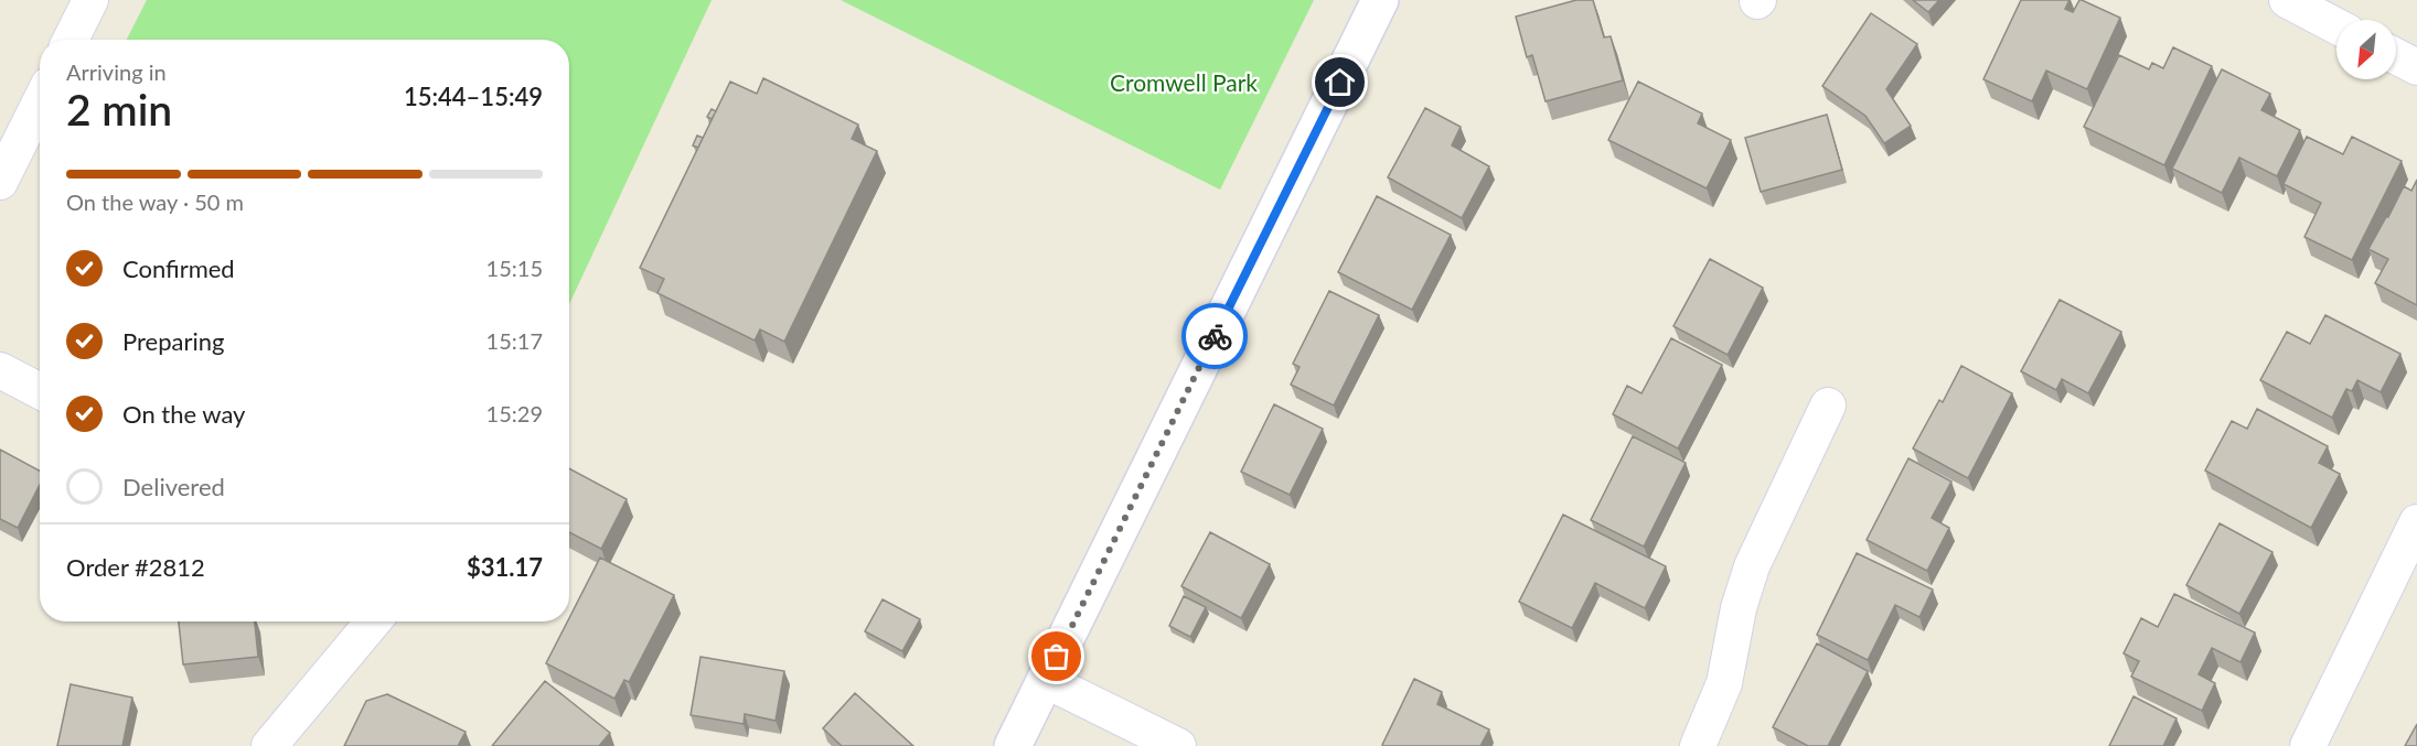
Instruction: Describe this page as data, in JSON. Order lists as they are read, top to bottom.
{
  "parks": ["Cromwell Park"],
  "north": "bottom left",
  "page": {
    "heading": ["2 min", "Arriving in", "15:44–15:49"],
    "panel": ["Order #2812", "$31.17"],
    "bar": "On the way · 50 m",
    "list": [
      ["Confirmed", "15:15"],
      ["Preparing", "15:17"],
      ["On the way", "15:29"],
      "Delivered"
    ]
  }
}
